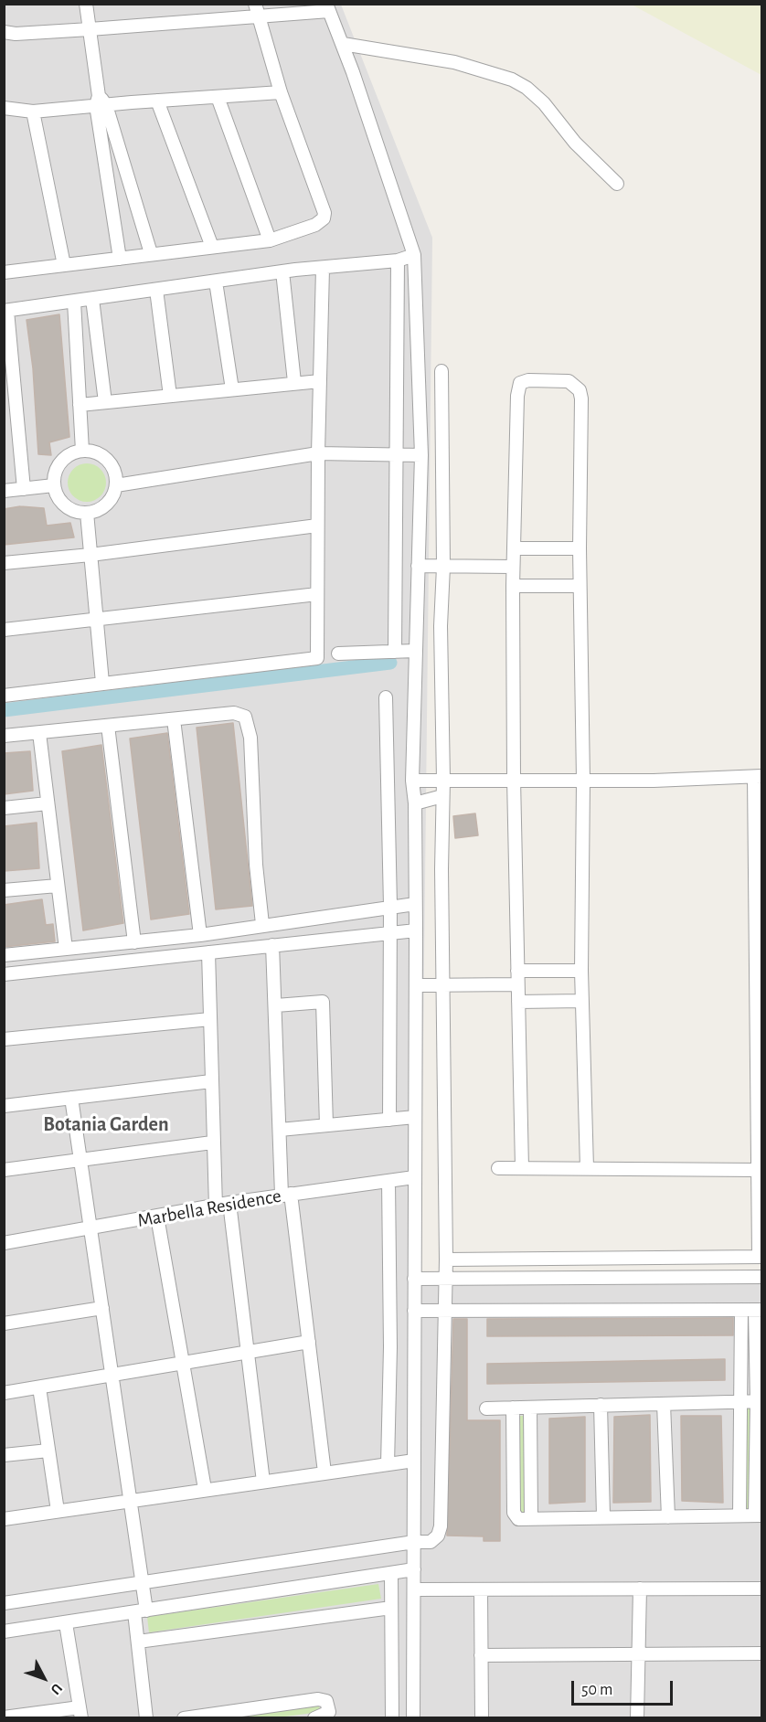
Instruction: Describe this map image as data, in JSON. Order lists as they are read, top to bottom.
{
  "streets": {
    "street": ["Marbella Residence"]
  },
  "districts": ["Botania Garden"],
  "scale_bar": "50 m",
  "north": "bottom right"
}
